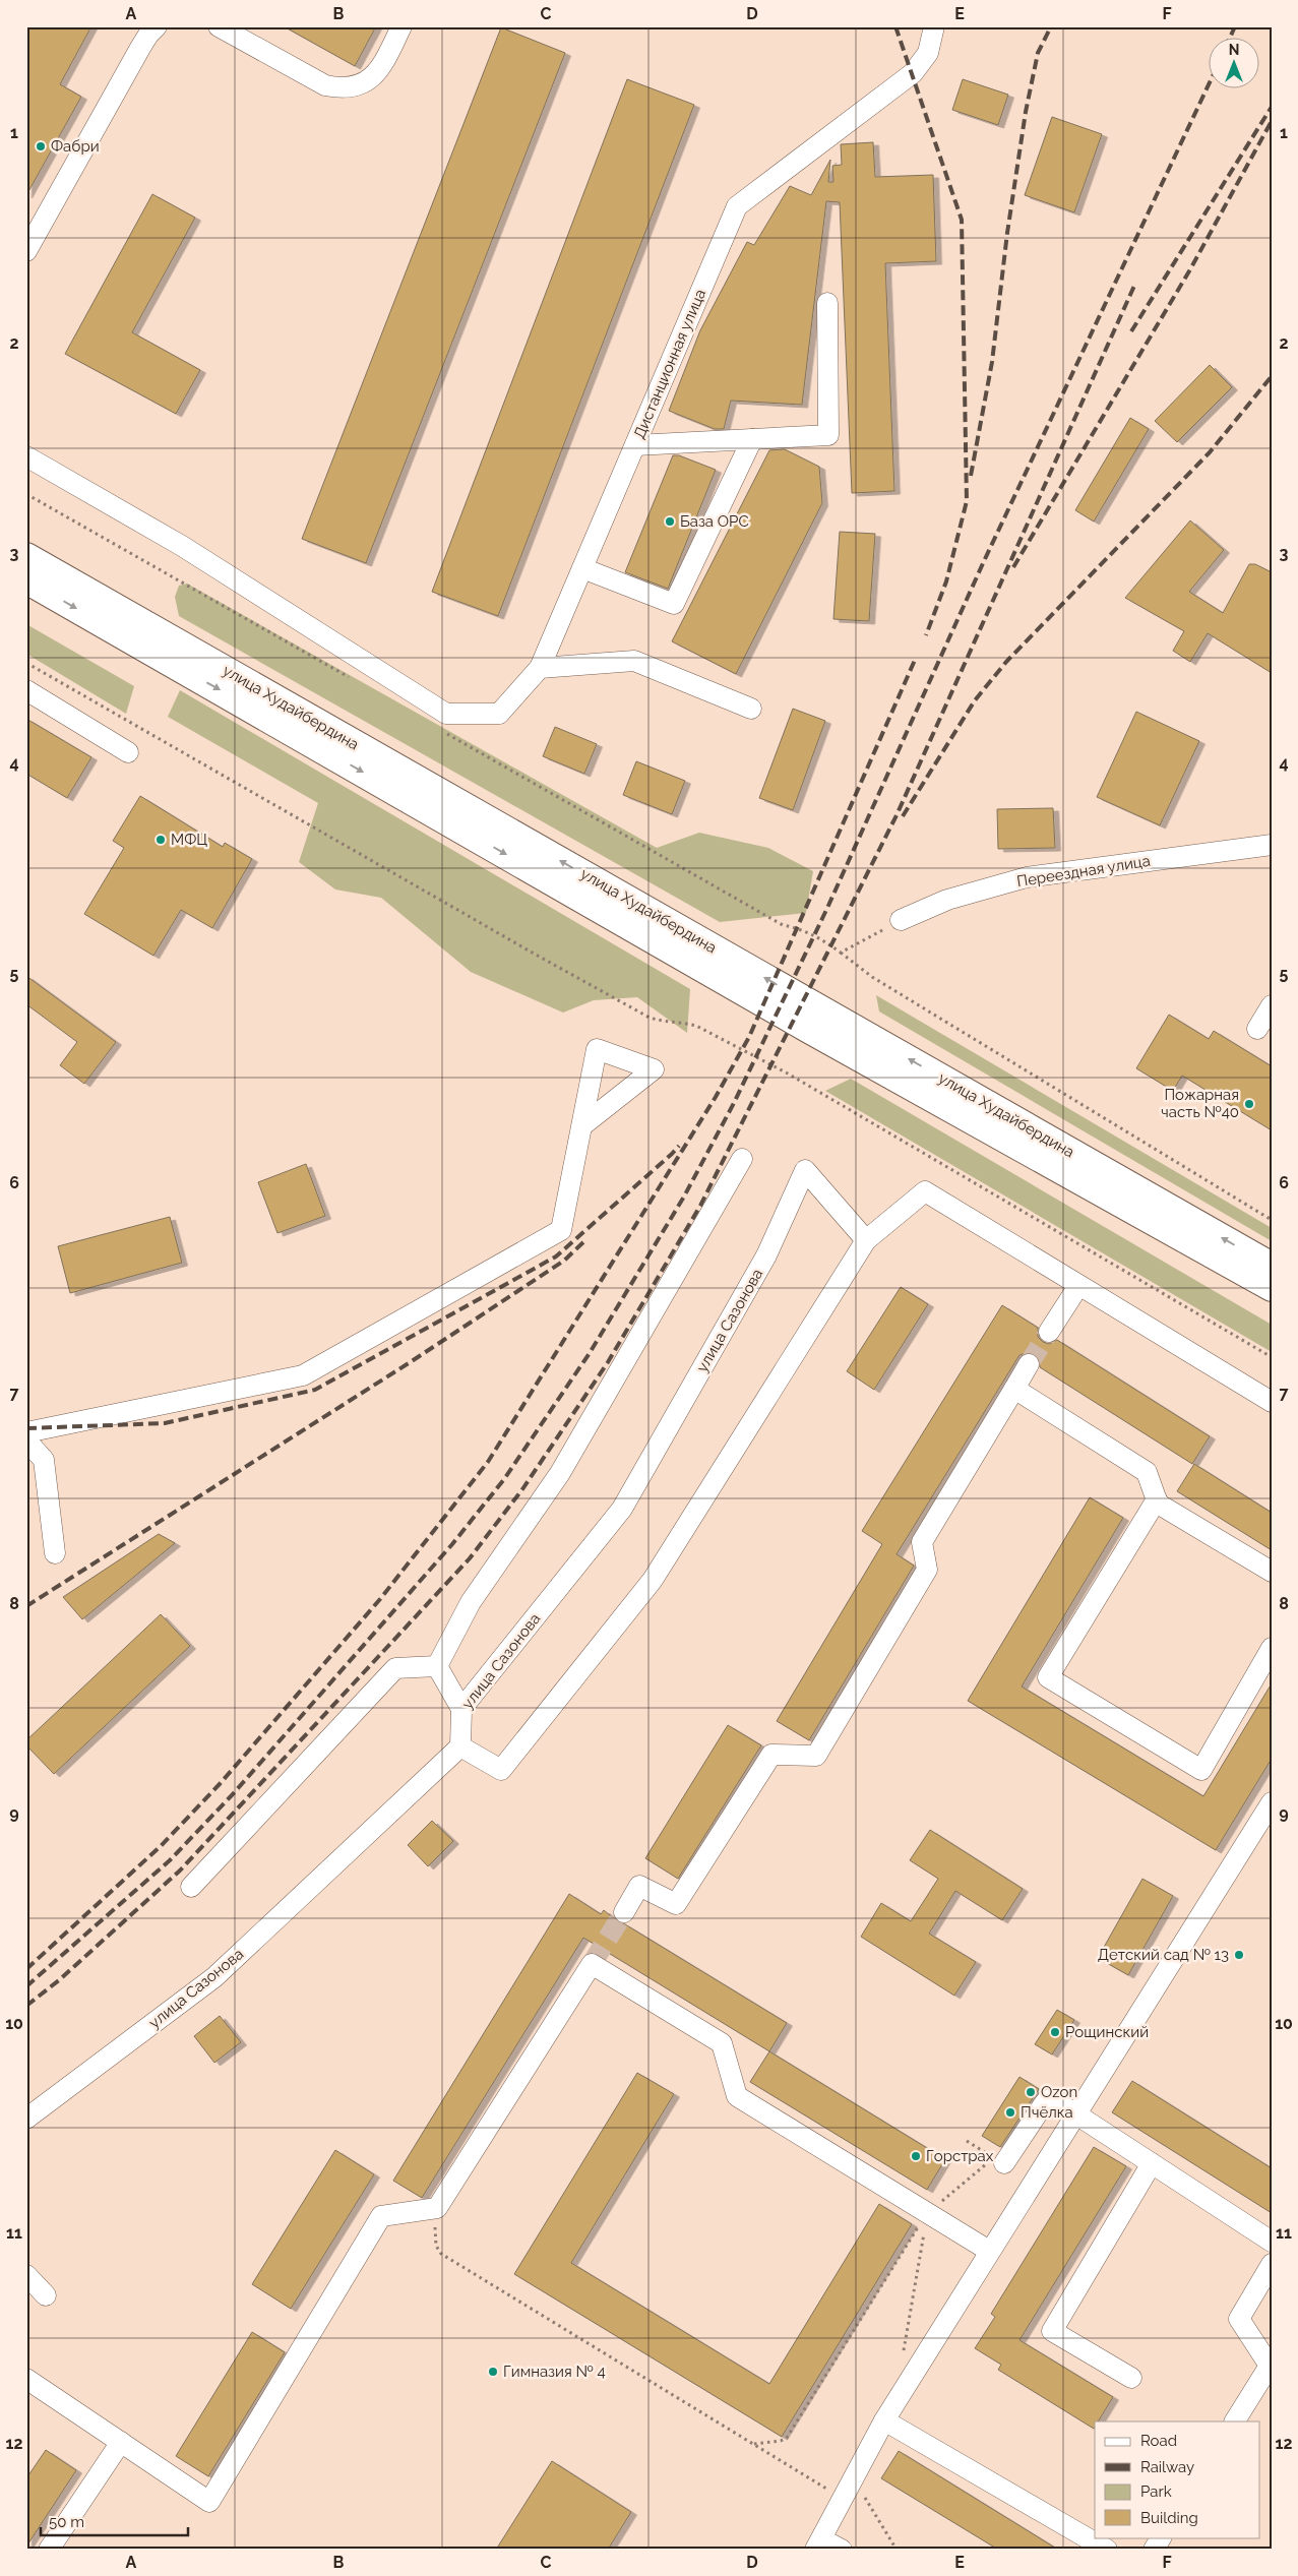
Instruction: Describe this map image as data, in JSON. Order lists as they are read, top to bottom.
{
  "streets": {
    "main road": ["улица Худайбердина"],
    "street": ["Дистанционная улица", "Переездная улица", "улица Сазонова"]
  },
  "places": [
    "Фабри",
    "База ОРС",
    "МФЦ",
    "Пожарная часть №40",
    "Детский сад № 13",
    "Рощинский",
    "Ozon",
    "Пчёлка",
    "Горстрах",
    "Гимназия № 4"
  ],
  "legend": [
    "Road",
    "Railway",
    "Park",
    "Building"
  ],
  "scale_bar": "50 m",
  "north": "top",
  "grid": {
    "columns": [
      "A",
      "B",
      "C",
      "D",
      "E",
      "F"
    ],
    "rows": [
      "1",
      "2",
      "3",
      "4",
      "5",
      "6",
      "7",
      "8",
      "9",
      "10",
      "11",
      "12"
    ]
  }
}
